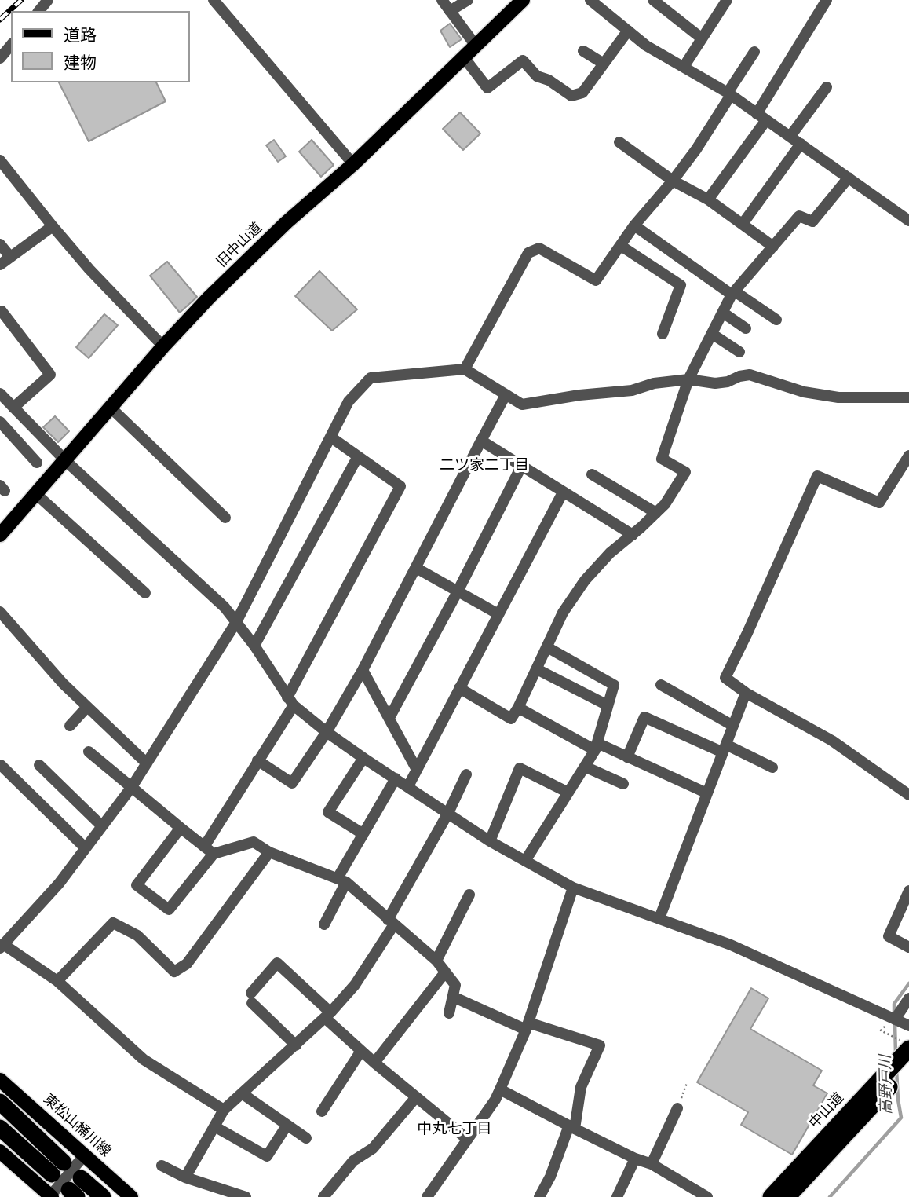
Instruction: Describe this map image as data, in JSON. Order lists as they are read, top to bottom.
{
  "streets": {
    "highway": ["中山道"],
    "main road": ["旧中山道", "東松山桶川線"]
  },
  "districts": ["二ツ家二丁目", "中丸七丁目"],
  "water": ["高野戸川"],
  "legend": ["道路", "建物"]
}
